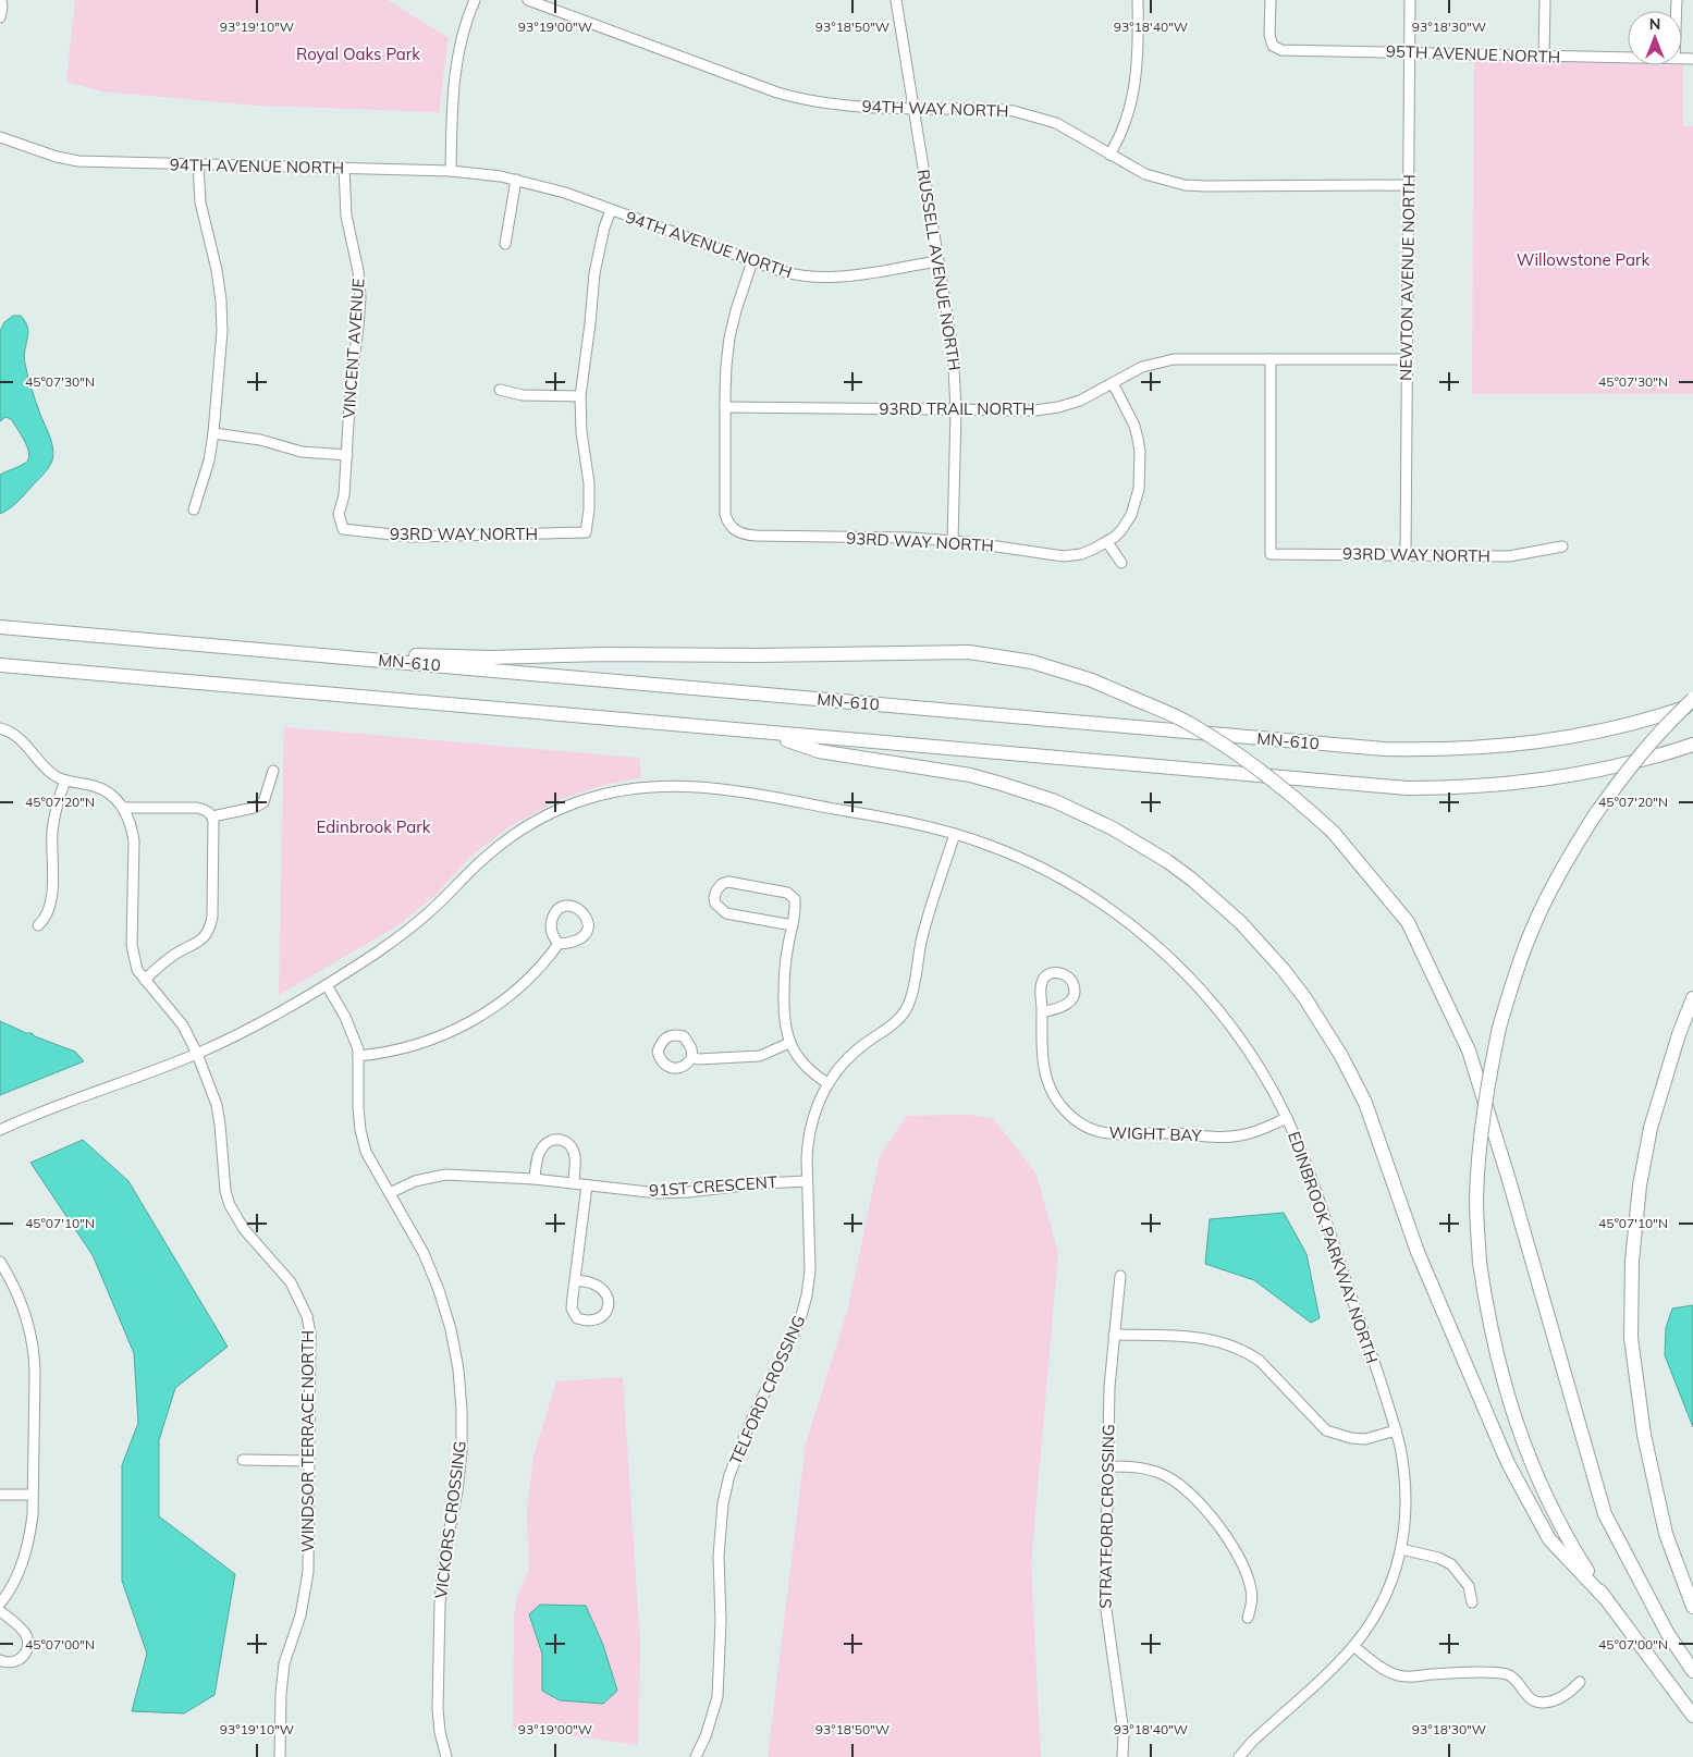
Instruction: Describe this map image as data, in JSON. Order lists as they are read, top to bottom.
{
  "streets": {
    "highway": ["MN-610"],
    "street": [
      "95TH AVENUE NORTH",
      "94TH WAY NORTH",
      "94TH AVENUE NORTH",
      "RUSSELL AVENUE NORTH",
      "NEWTON AVENUE NORTH",
      "VINCENT AVENUE",
      "93RD TRAIL NORTH",
      "93RD WAY NORTH",
      "WIGHT BAY",
      "91ST CRESCENT",
      "EDINBROOK PARKWAY NORTH",
      "TELFORD CROSSING",
      "WINDSOR TERRACE NORTH",
      "STRATFORD CROSSING",
      "VICKORS CROSSING"
    ]
  },
  "crossings": [
    ["95TH AVENUE NORTH", "NEWTON AVENUE NORTH"],
    ["94TH WAY NORTH", "RUSSELL AVENUE NORTH"],
    ["94TH WAY NORTH", "NEWTON AVENUE NORTH"],
    ["94TH AVENUE NORTH", "RUSSELL AVENUE NORTH"],
    ["94TH AVENUE NORTH", "VINCENT AVENUE"],
    ["RUSSELL AVENUE NORTH", "93RD TRAIL NORTH"],
    ["RUSSELL AVENUE NORTH", "93RD WAY NORTH"],
    ["NEWTON AVENUE NORTH", "93RD TRAIL NORTH"],
    ["NEWTON AVENUE NORTH", "93RD WAY NORTH"],
    ["VINCENT AVENUE", "93RD WAY NORTH"],
    ["93RD TRAIL NORTH", "93RD WAY NORTH"],
    ["WIGHT BAY", "EDINBROOK PARKWAY NORTH"],
    ["91ST CRESCENT", "TELFORD CROSSING"],
    ["91ST CRESCENT", "VICKORS CROSSING"],
    ["EDINBROOK PARKWAY NORTH", "TELFORD CROSSING"],
    ["EDINBROOK PARKWAY NORTH", "WINDSOR TERRACE NORTH"],
    ["EDINBROOK PARKWAY NORTH", "VICKORS CROSSING"]
  ],
  "parks": ["Royal Oaks Park", "Willowstone Park", "Edinbrook Park"],
  "north": "top",
  "coordinates": [
    "93°19'10\"W",
    "93°19'00\"W",
    "93°18'50\"W",
    "93°18'40\"W",
    "93°18'30\"W",
    "45°07'30\"N",
    "45°07'20\"N",
    "45°07'10\"N",
    "45°07'00\"N"
  ]
}
